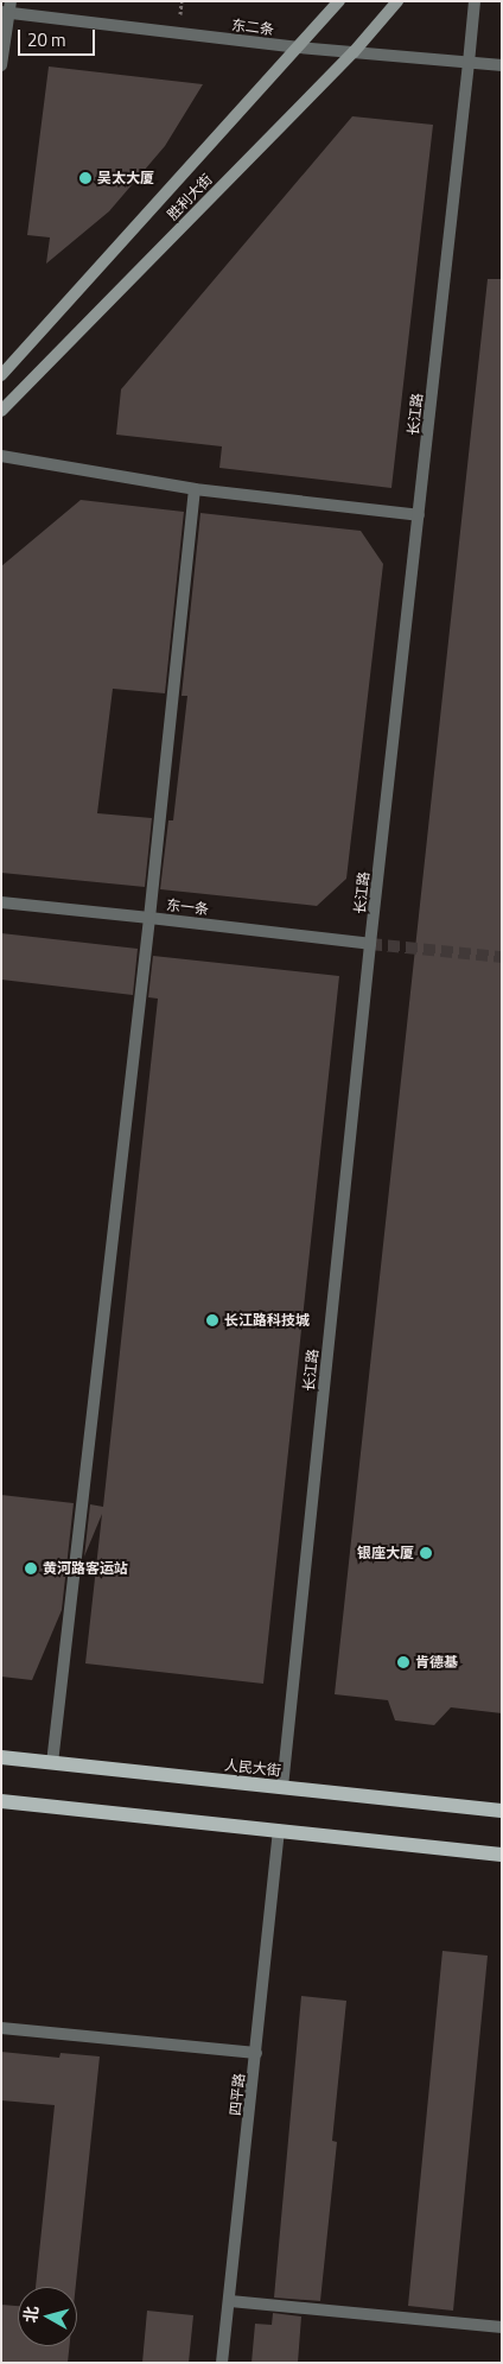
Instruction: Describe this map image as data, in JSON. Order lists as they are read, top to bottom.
{
  "streets": {
    "main road": ["胜利大街", "人民大街"],
    "street": [
      "东二条",
      "长江路",
      "东一条",
      "四平路"
    ]
  },
  "crossings": [
    ["东二条", "胜利大街"],
    ["东二条", "长江路"],
    ["长江路", "东一条"],
    ["长江路", "人民大街"]
  ],
  "places": [
    "吴太大厦",
    "长江路科技城",
    "银座大厦",
    "黄河路客运站",
    "肯德基"
  ],
  "scale_bar": "20 m",
  "north": "left"
}
